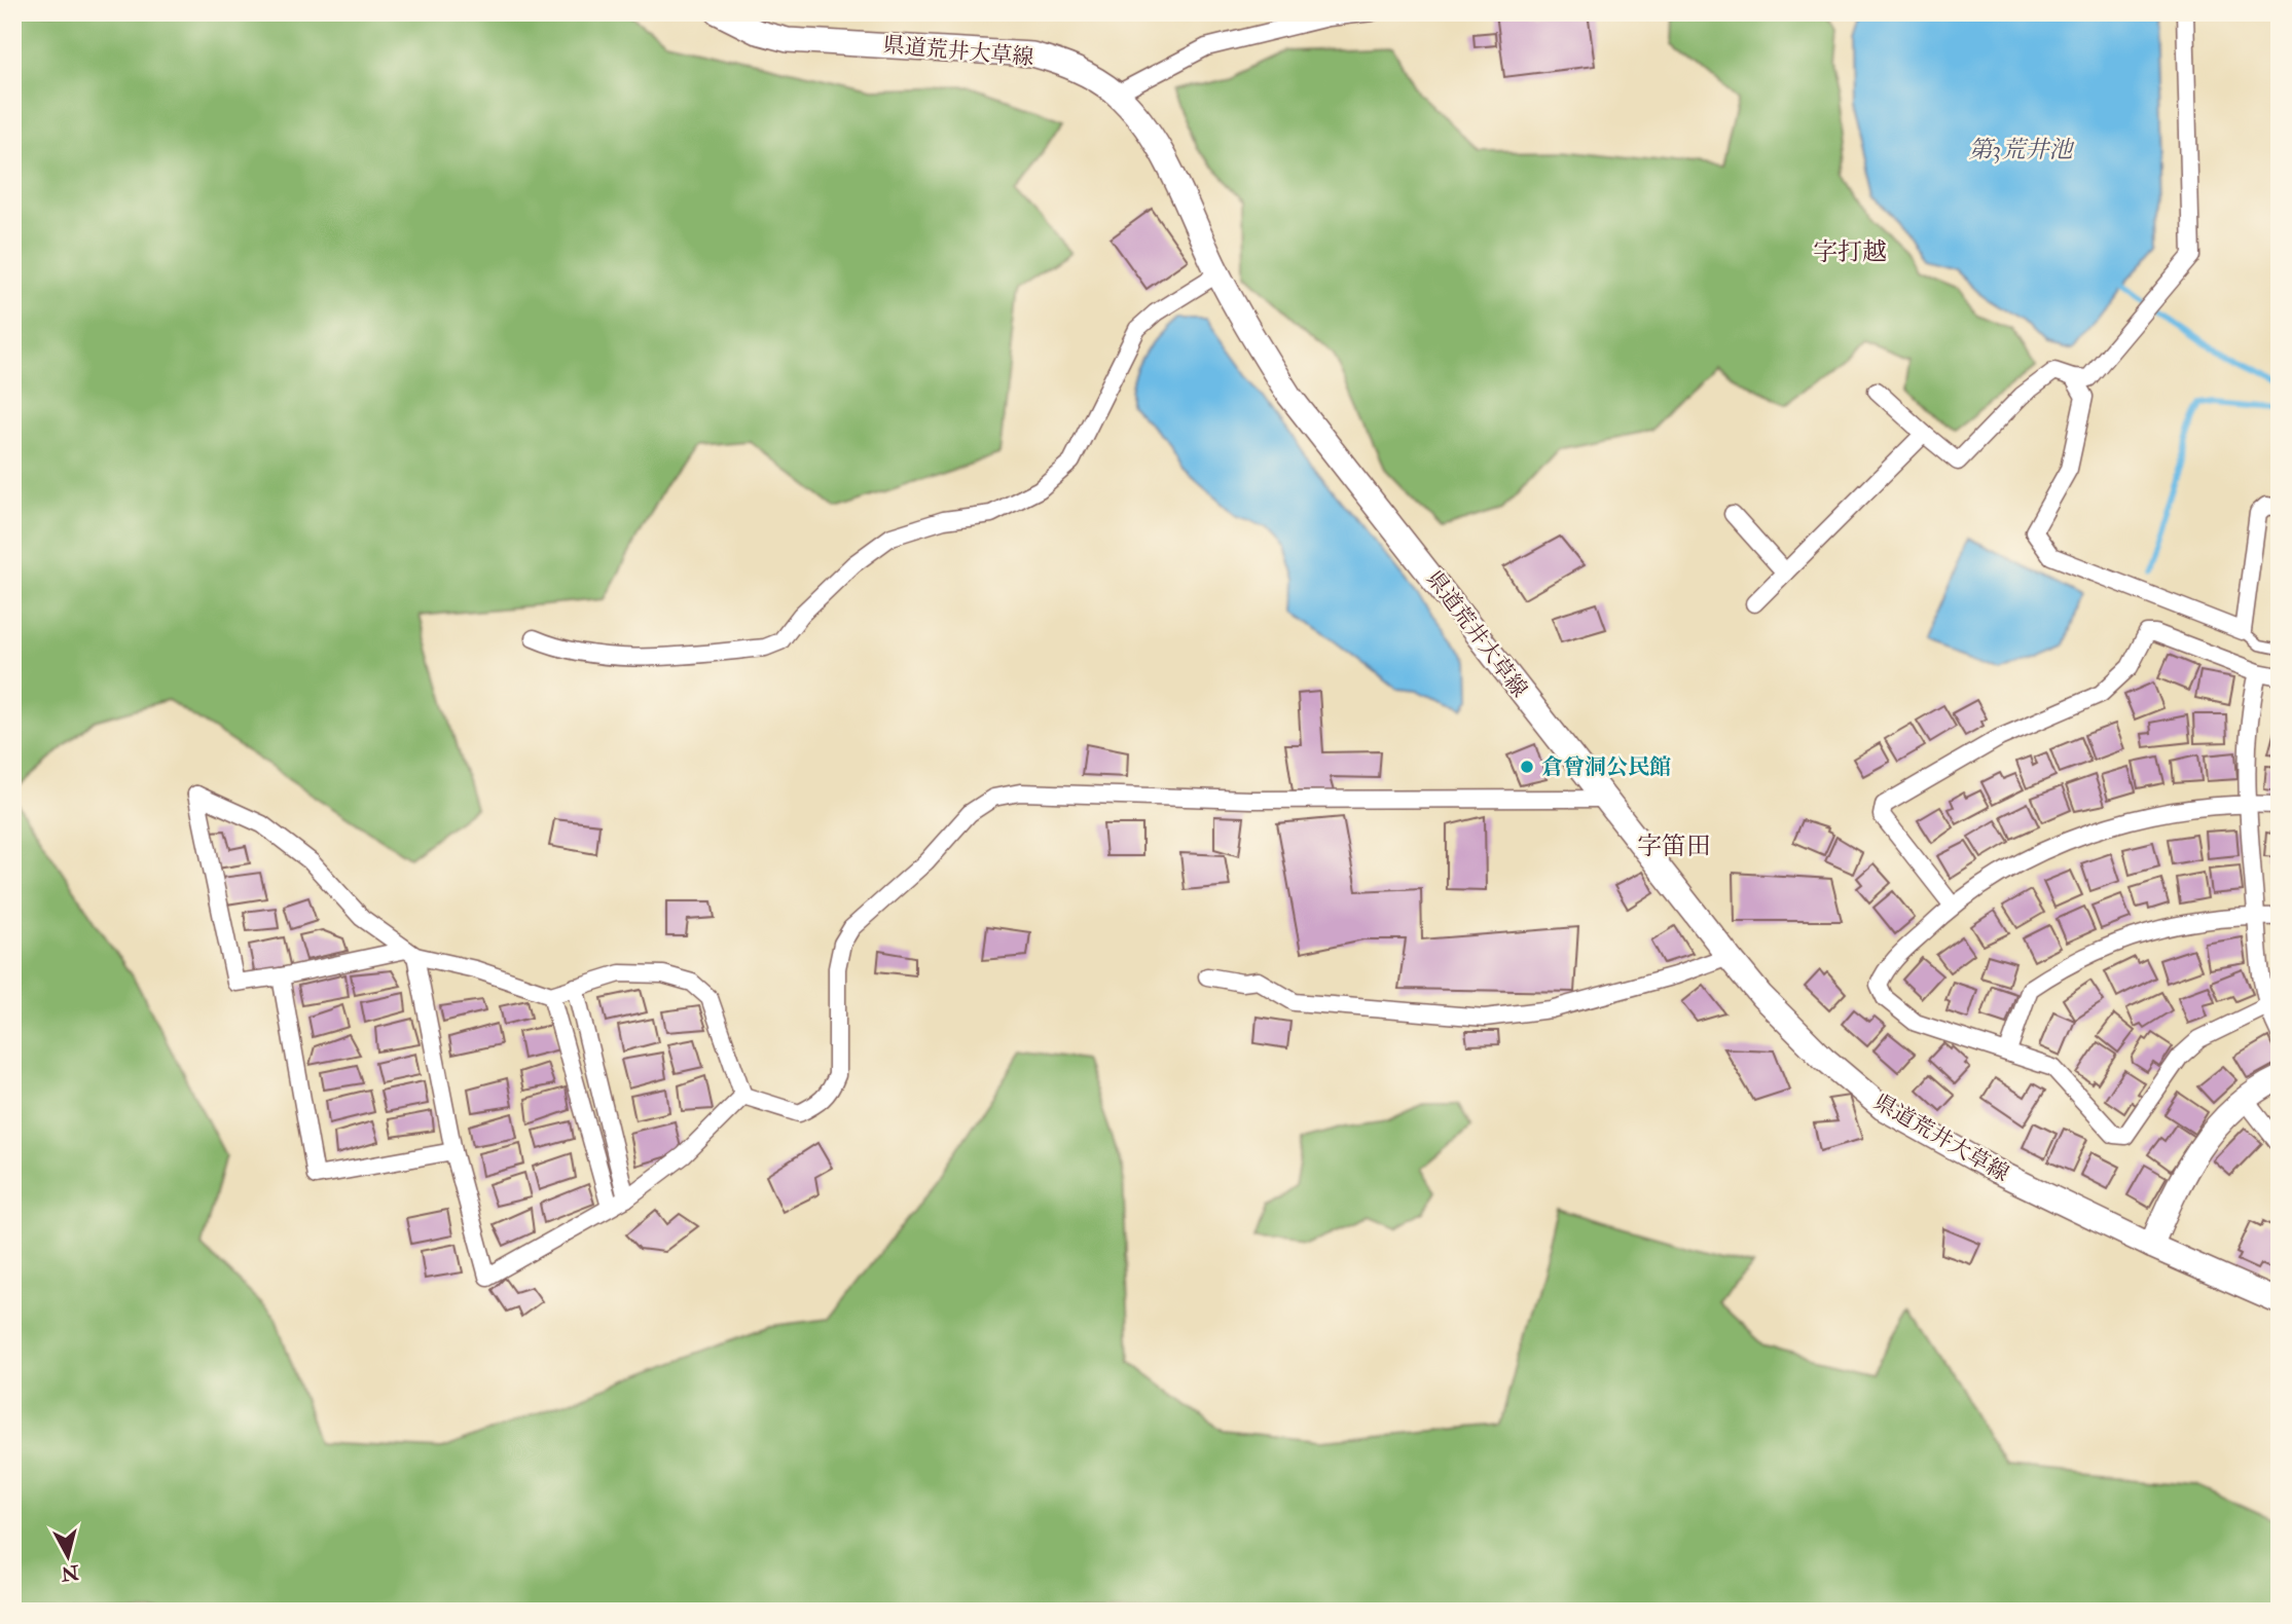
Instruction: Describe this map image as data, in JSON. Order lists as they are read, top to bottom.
{
  "streets": {
    "main road": ["県道荒井大草線"]
  },
  "districts": ["字打越", "字笛田"],
  "water": ["第3荒井池"],
  "places": ["倉曾洞公民館"],
  "north": "bottom"
}
